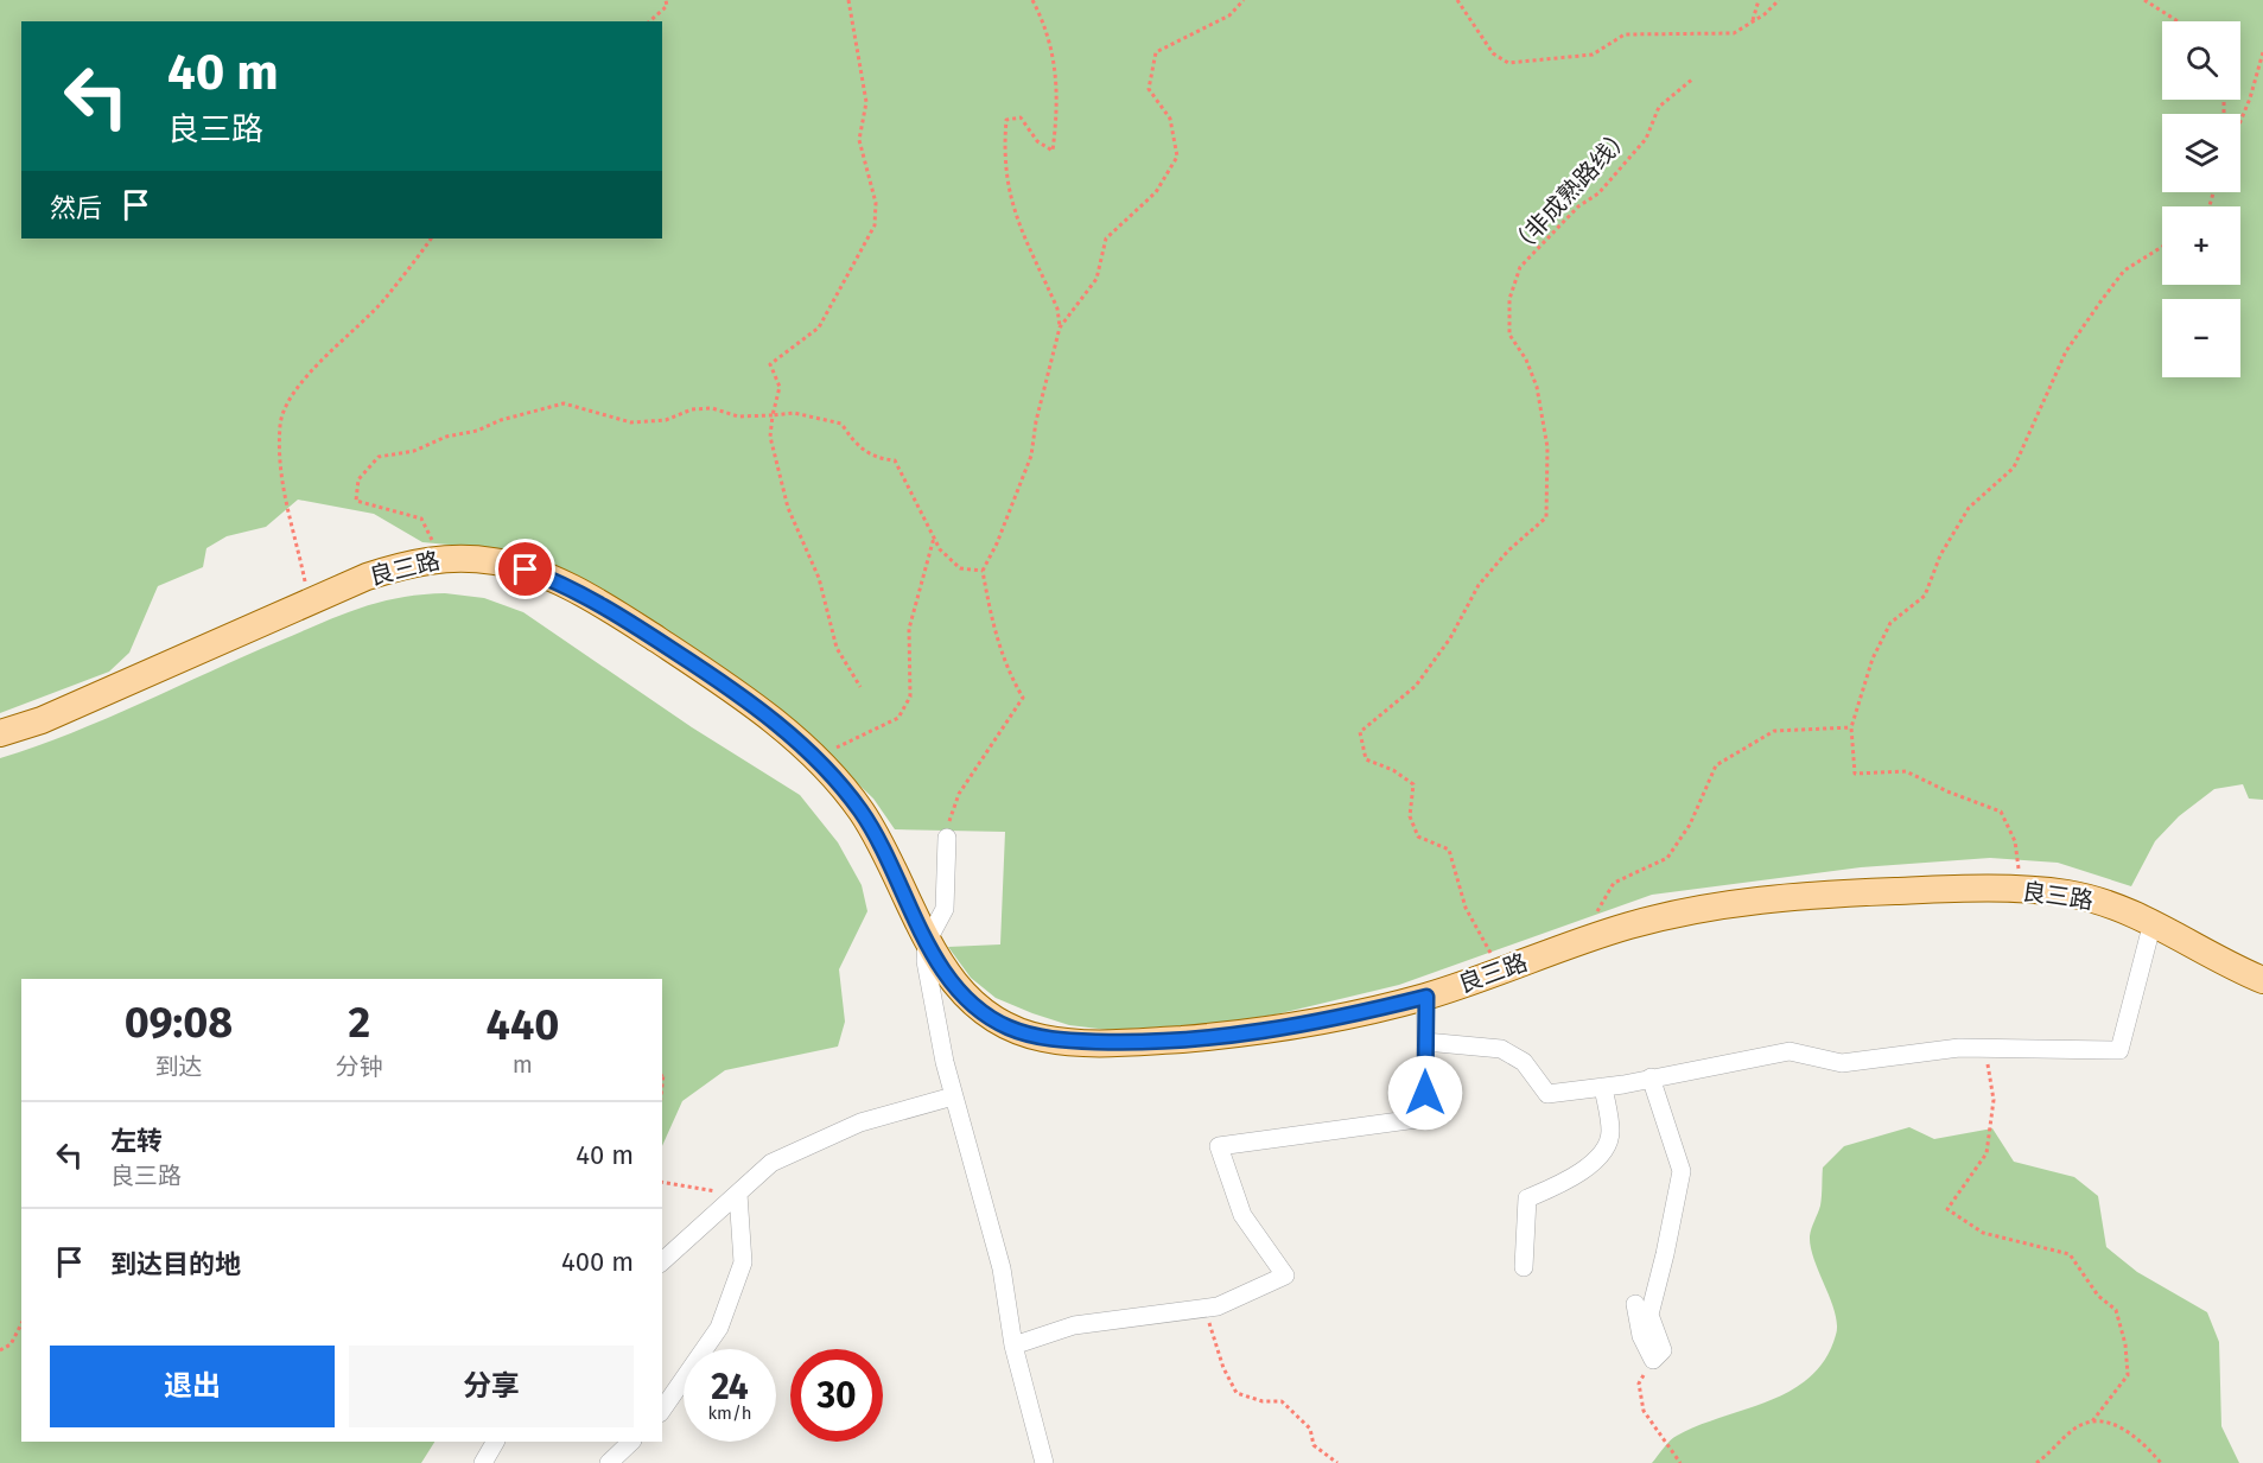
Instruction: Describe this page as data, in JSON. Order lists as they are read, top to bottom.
{
  "streets": {
    "main road": ["良三路"],
    "path": ["（非成熟路线）"]
  },
  "crossings": [
    ["（非成熟路线）", "良三路"]
  ],
  "page": {
    "map_buttons": ["+", "−"],
    "turn": ["40 m", "良三路"],
    "then": "然后",
    "eta": [
      "09:08",
      "到达",
      "2",
      "分钟",
      "440",
      "m"
    ],
    "list": [
      {
        "name": "左转",
        "note": "良三路",
        "value": "40 m"
      },
      {
        "name": "到达目的地",
        "value": "400 m"
      }
    ],
    "buttons": ["退出", "分享"],
    "speed": "24 km/h",
    "limit": "30"
  }
}
